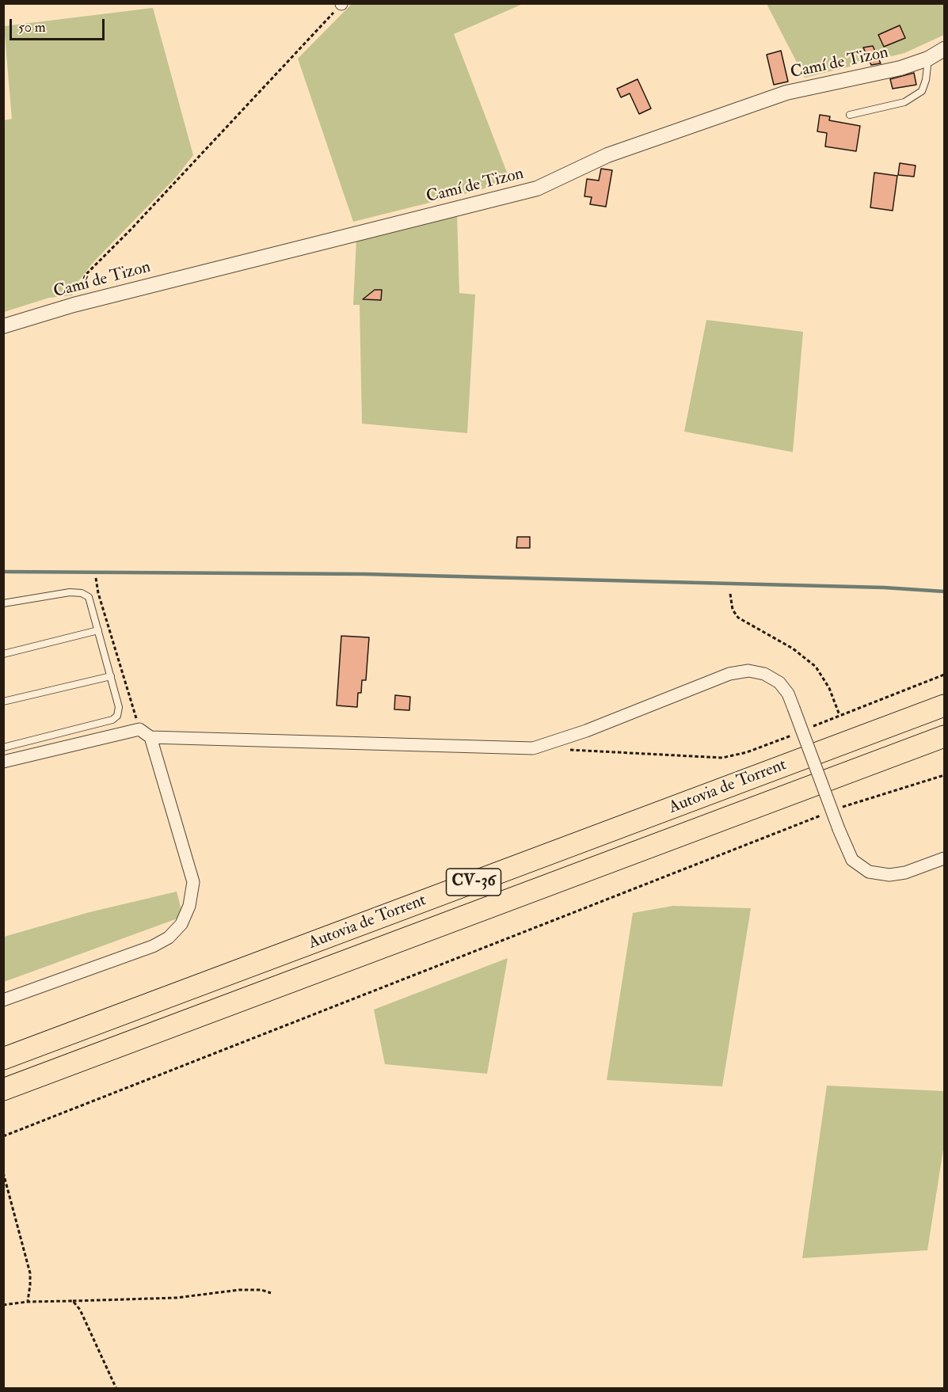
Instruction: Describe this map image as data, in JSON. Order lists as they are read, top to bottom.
{
  "streets": {
    "highway": ["Autovia de Torrent", "CV-36"],
    "street": ["Camí de Tizon"]
  },
  "scale_bar": "50 m"
}
